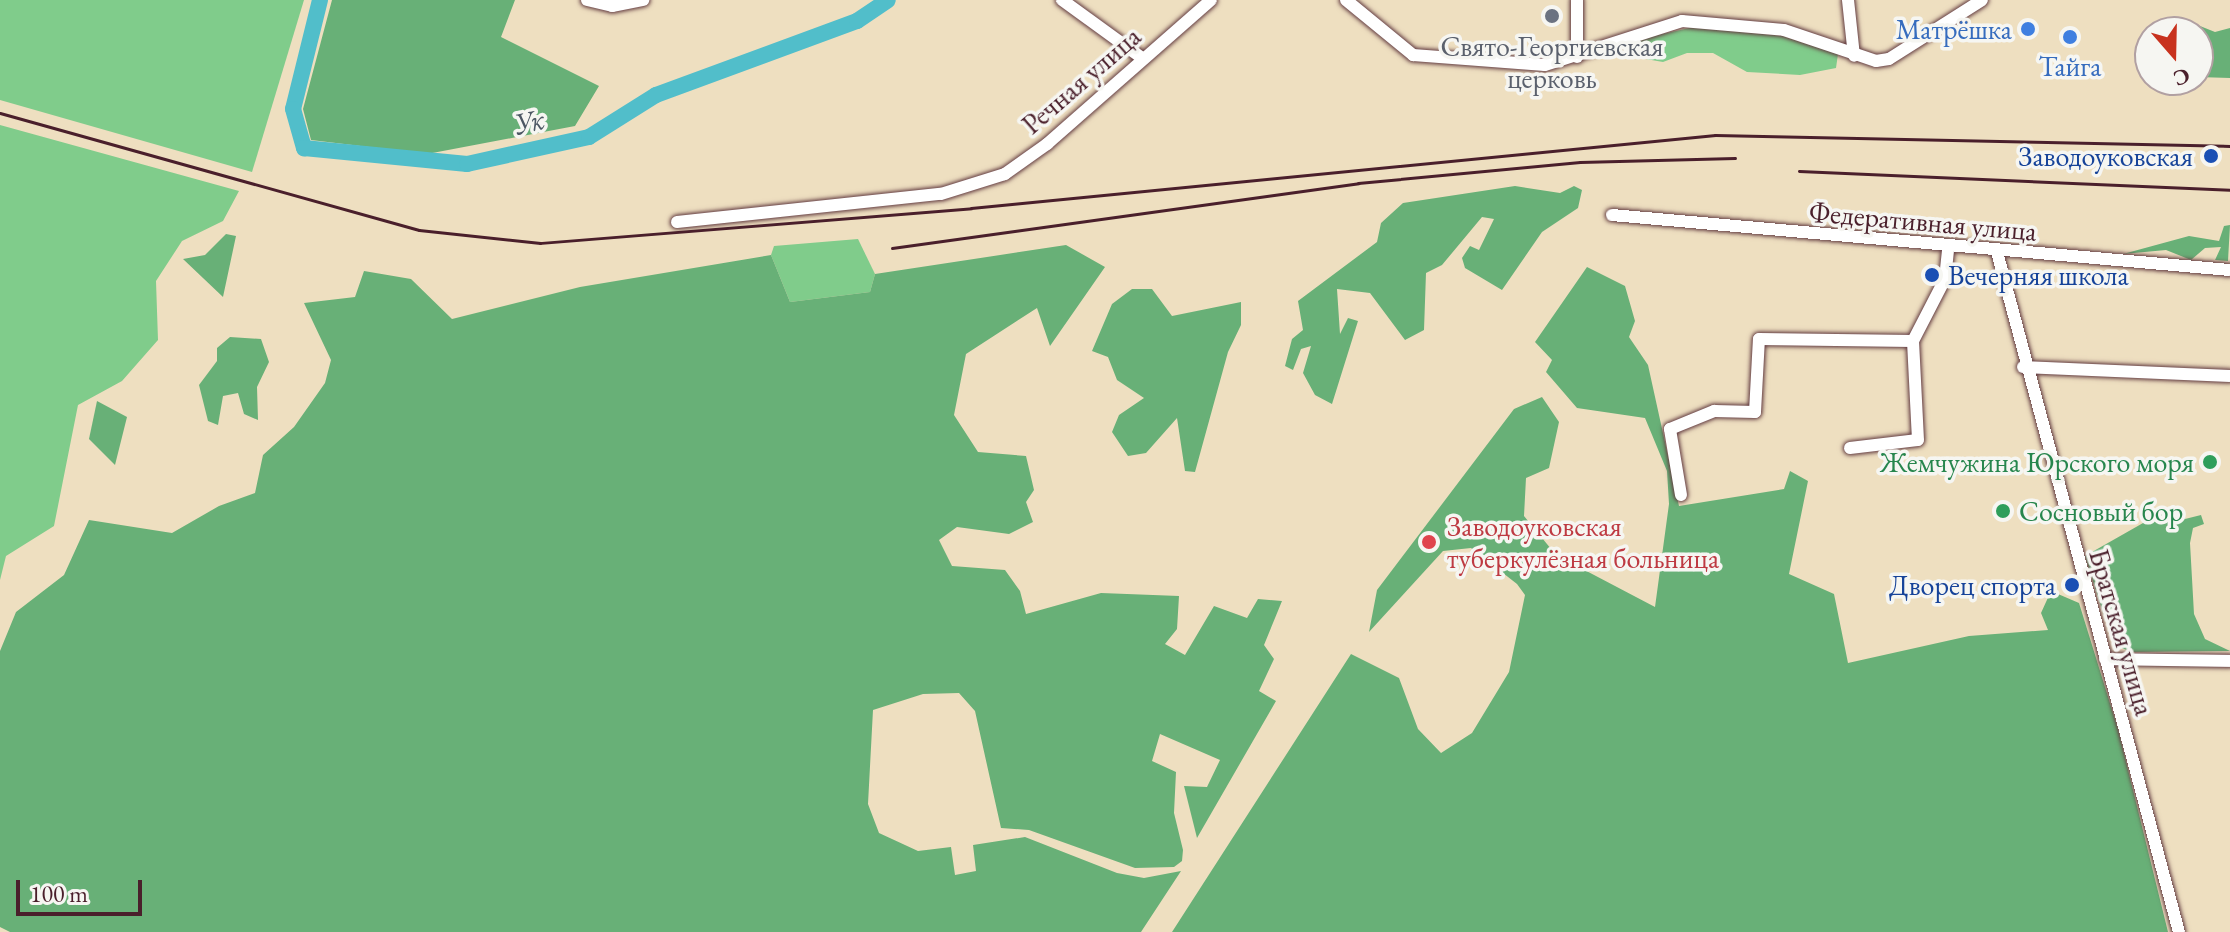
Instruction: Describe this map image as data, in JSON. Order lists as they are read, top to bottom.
{
  "streets": {
    "street": ["Речная улица", "Федеративная улица", "Братская улица"]
  },
  "crossings": [
    ["Федеративная улица", "Братская улица"]
  ],
  "water": ["Ук"],
  "places": [
    "Свято-Георгиевская церковь",
    "Матрёшка",
    "Тайга",
    "Заводоуковская",
    "Вечерняя школа",
    "Жемчужина Юрского моря",
    "Сосновый бор",
    "Заводоуковская туберкулёзная больница",
    "Дворец спорта"
  ],
  "scale_bar": "100 m",
  "north": "bottom"
}
